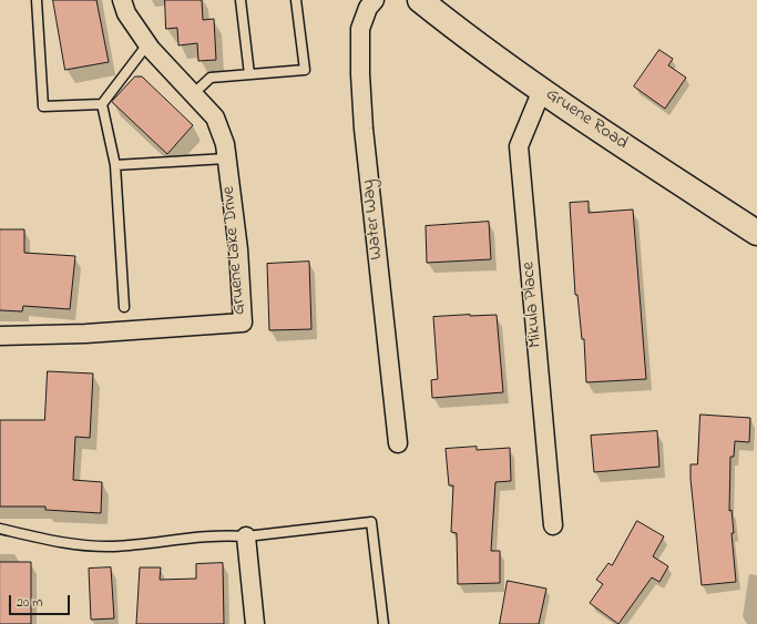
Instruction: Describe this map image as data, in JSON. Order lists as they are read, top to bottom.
{
  "streets": {
    "street": [
      "Gruene Road",
      "Water Way",
      "Gruene Lake Drive",
      "Mikula Place"
    ]
  },
  "crossings": [
    ["Gruene Road", "Mikula Place"]
  ],
  "scale_bar": "20 m"
}
